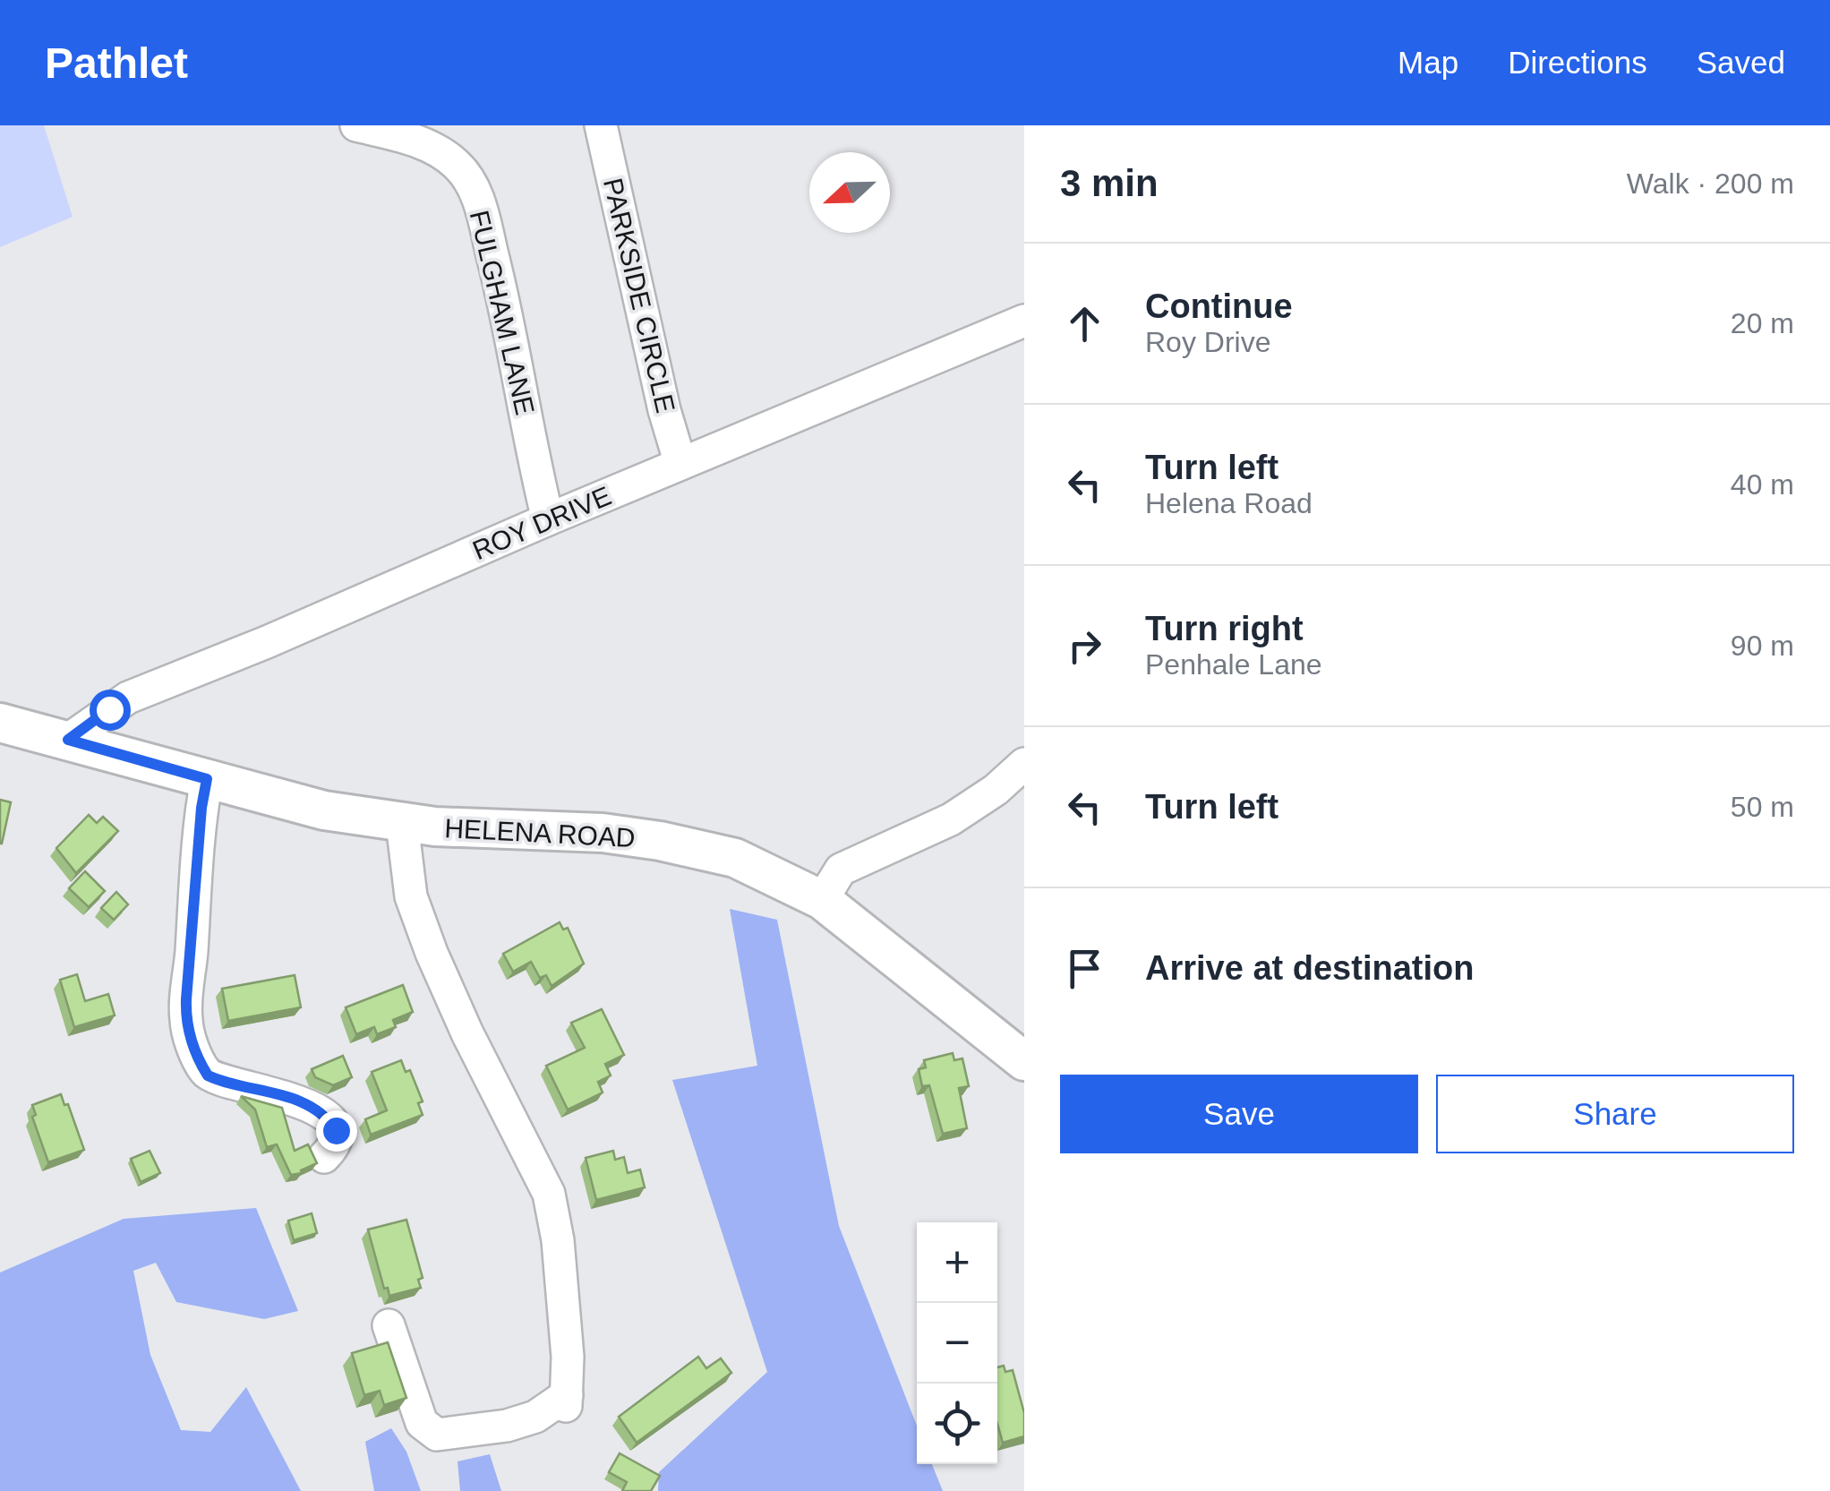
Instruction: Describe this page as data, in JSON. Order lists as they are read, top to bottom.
{
  "streets": {
    "main road": ["HELENA ROAD"],
    "street": ["PARKSIDE CIRCLE", "FULGHAM LANE", "ROY DRIVE"]
  },
  "crossings": [
    ["PARKSIDE CIRCLE", "ROY DRIVE"],
    ["FULGHAM LANE", "ROY DRIVE"],
    ["ROY DRIVE", "HELENA ROAD"]
  ],
  "north": "left",
  "page": {
    "header": "Pathlet",
    "nav": ["Map", "Directions", "Saved"],
    "heading": ["3 min", "Walk · 200 m"],
    "list": [
      ["Continue", "Roy Drive", "20 m"],
      ["Turn left", "Helena Road", "40 m"],
      ["Turn right", "Penhale Lane", "90 m"],
      ["Turn left", "50 m"],
      "Arrive at destination"
    ],
    "buttons": ["Save", "Share"],
    "map_buttons": ["+", "−"]
  }
}
